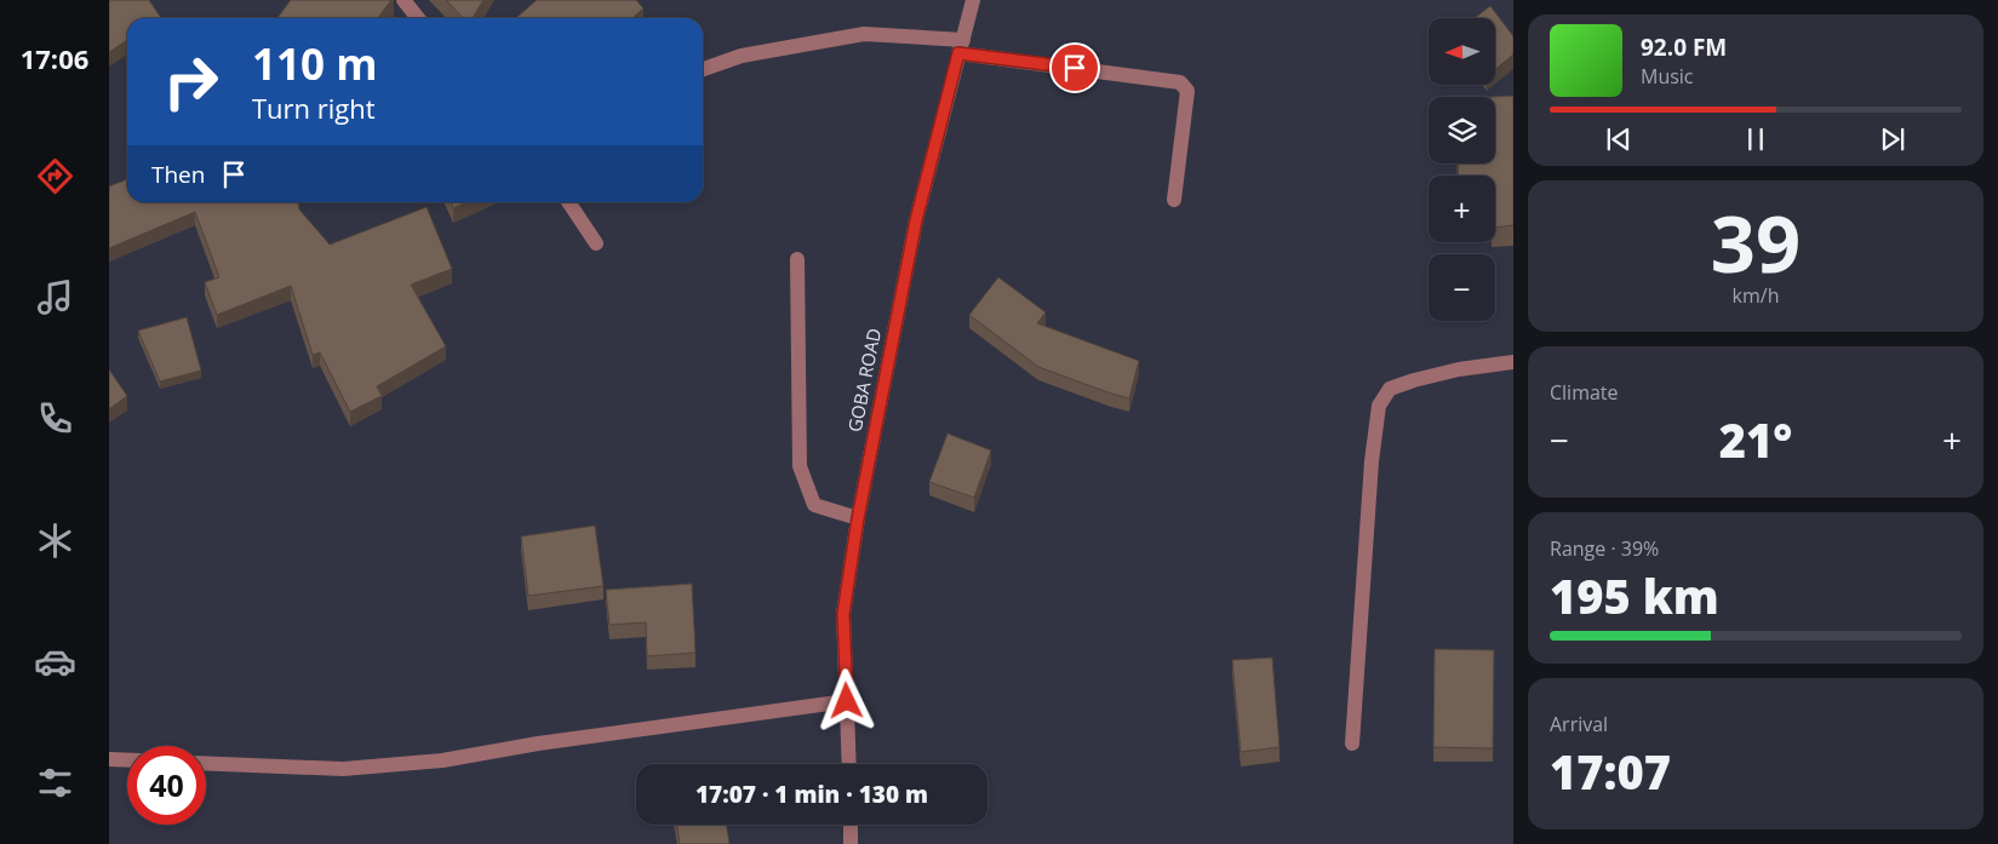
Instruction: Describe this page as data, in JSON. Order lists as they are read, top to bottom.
{
  "streets": {
    "street": ["GOBA ROAD"]
  },
  "north": "left",
  "page": {
    "tabs": "17:06",
    "map_buttons": ["+", "−"],
    "turn": ["110 m", "Turn right"],
    "song": ["92.0 FM", "Music"],
    "then": "Then",
    "tile": [
      ["39", "km/h"],
      "Climate",
      ["Range · 39%", "195 km"],
      ["Arrival", "17:07"]
    ],
    "heat": ["−", "21°", "+"],
    "limit": "40",
    "trip": "17:07 · 1 min · 130 m"
  }
}
